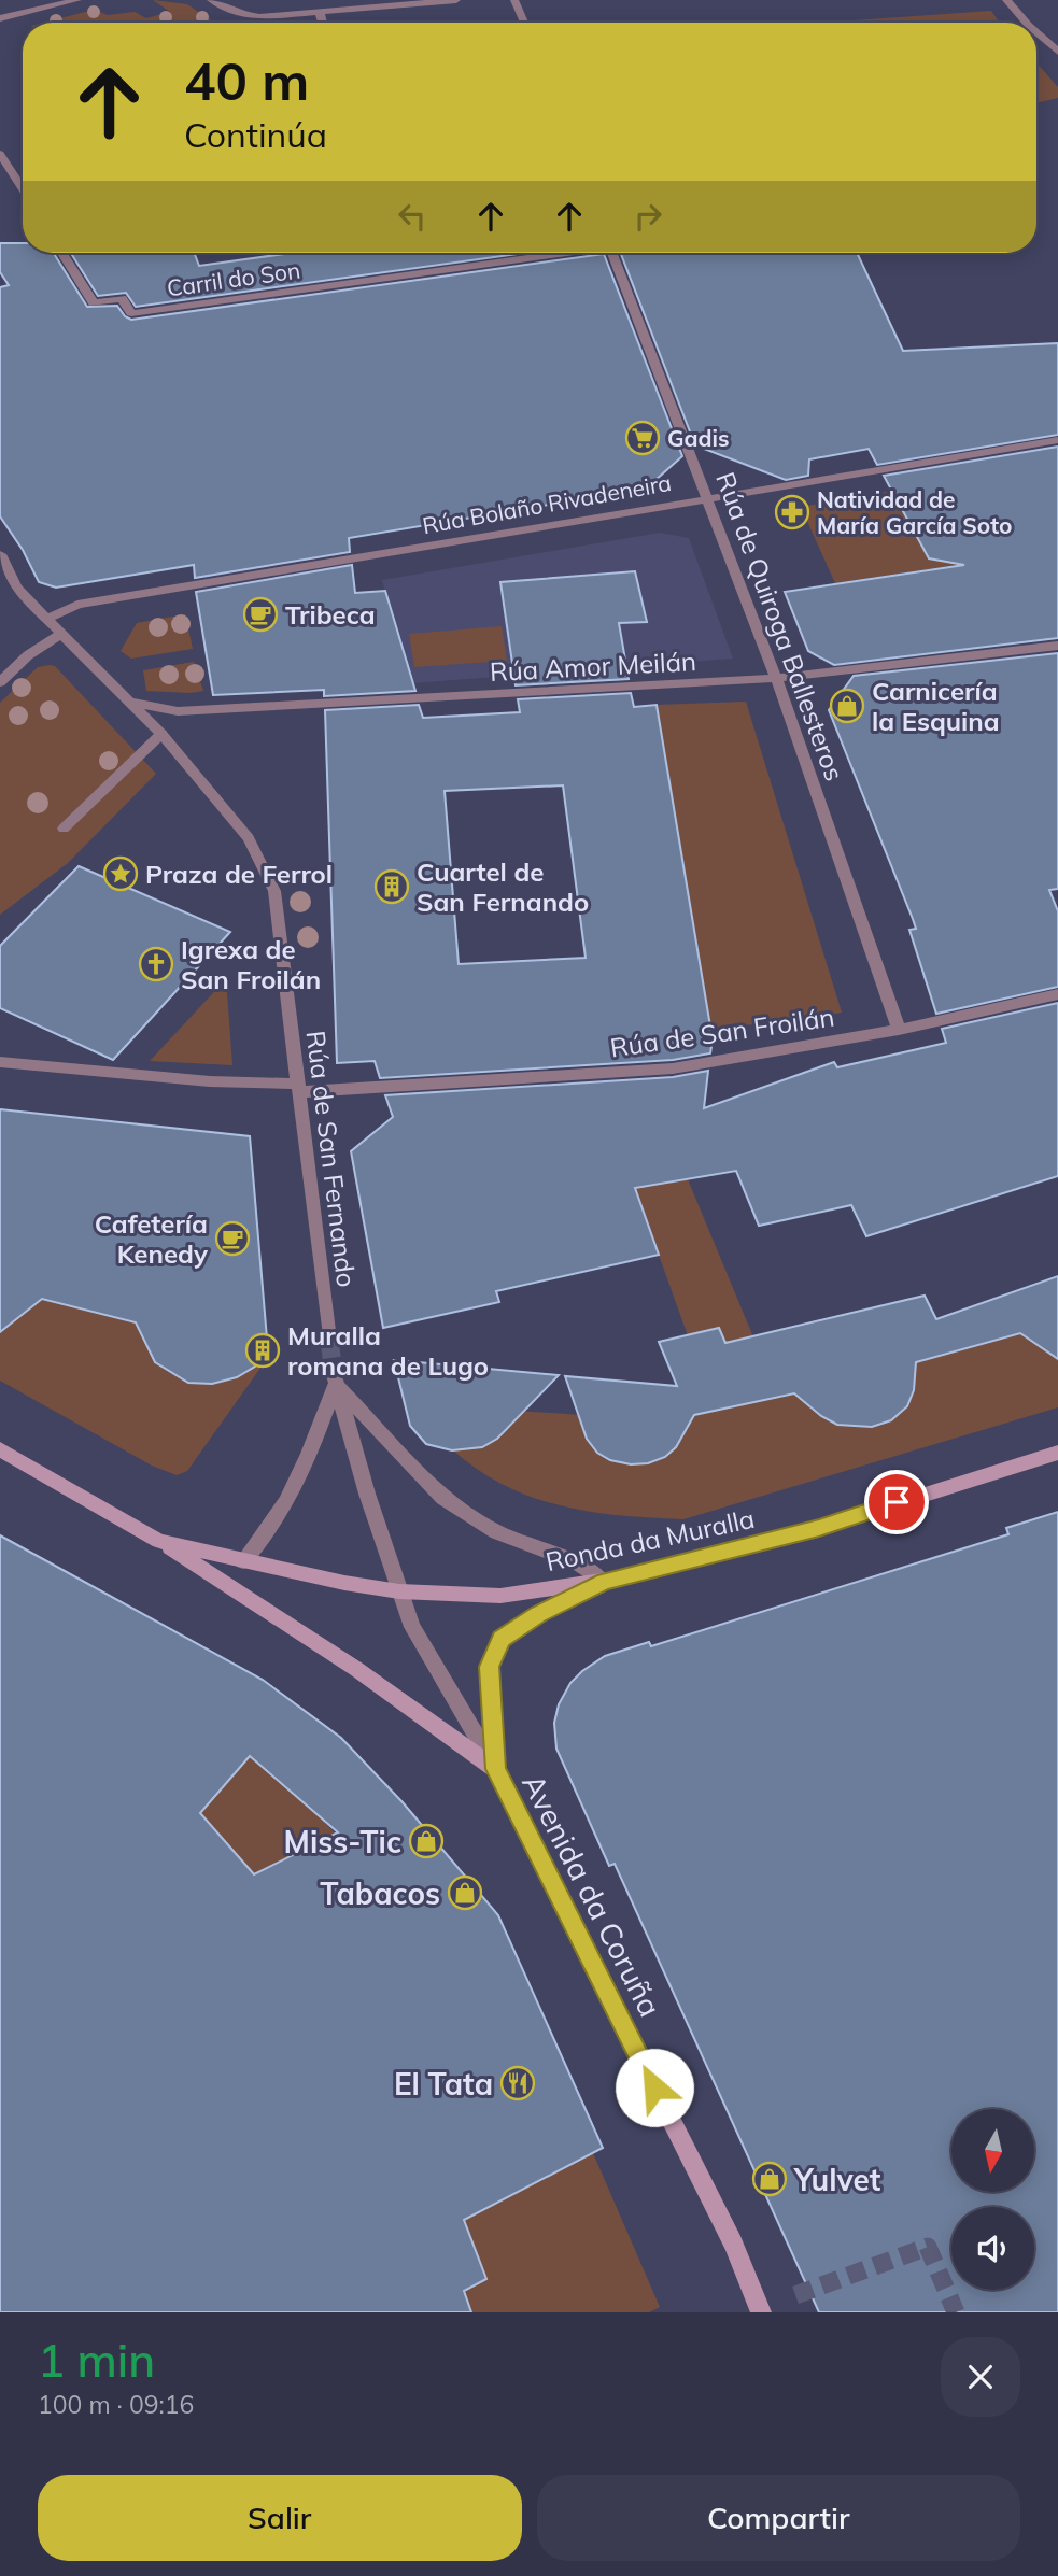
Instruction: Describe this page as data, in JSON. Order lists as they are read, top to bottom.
{
  "streets": {
    "street": [
      "Carril do Son",
      "Rúa Bolaño Rivadeneira",
      "Rúa de Quiroga Ballesteros",
      "Rúa Amor Meilán",
      "Rúa de San Froilán",
      "Rúa de San Fernando",
      "Ronda da Muralla",
      "Avenida da Coruña"
    ]
  },
  "crossings": [
    ["Rúa Bolaño Rivadeneira", "Rúa de Quiroga Ballesteros"],
    ["Rúa Bolaño Rivadeneira", "Rúa de San Fernando"],
    ["Rúa de Quiroga Ballesteros", "Rúa Amor Meilán"],
    ["Rúa de Quiroga Ballesteros", "Rúa de San Froilán"],
    ["Rúa Amor Meilán", "Rúa de San Fernando"],
    ["Rúa de San Froilán", "Rúa de San Fernando"],
    ["Ronda da Muralla", "Avenida da Coruña"]
  ],
  "places": {
    "supermarket": ["Gadis"],
    "pharmacy": ["Natividad de María García Soto"],
    "cafe": ["Tribeca", "Cafetería Kenedy"],
    "shop": [
      "Carnicería la Esquina",
      "Miss-Tic",
      "Tabacos",
      "Yulvet"
    ],
    "place": ["Praza de Ferrol"],
    "building": ["Cuartel de San Fernando", "Muralla romana de Lugo"],
    "church": ["Igrexa de San Froilán"],
    "restaurant": ["El Tata"]
  },
  "north": "bottom",
  "page": {
    "turn": ["40 m", "Continúa"],
    "heading": ["1 min", "100 m · 09:16"],
    "buttons": ["Salir", "Compartir"]
  }
}
